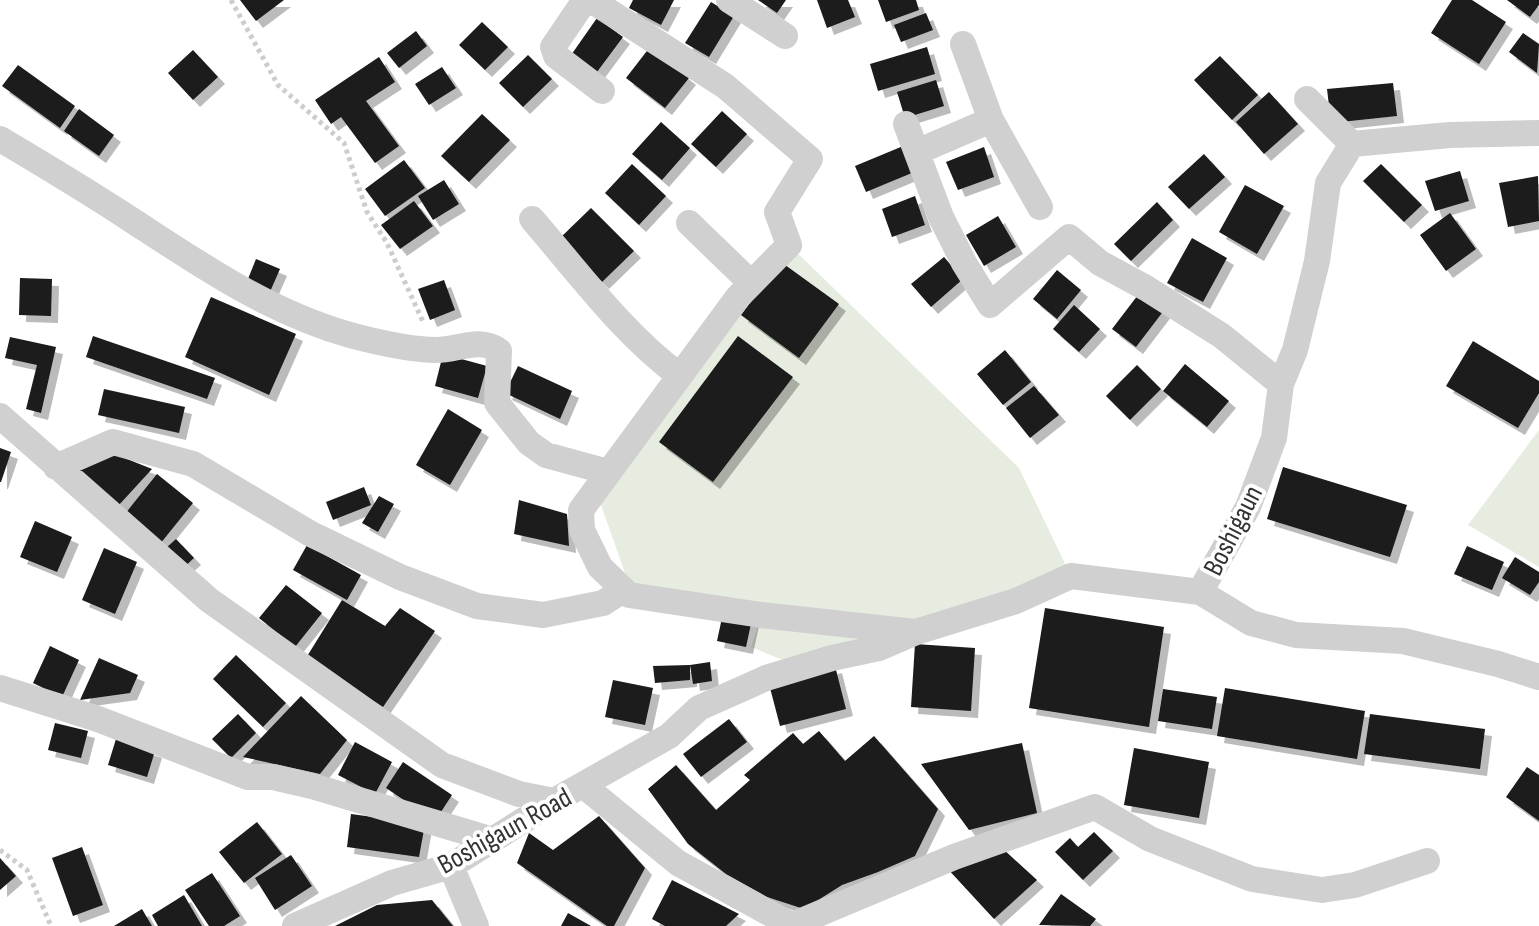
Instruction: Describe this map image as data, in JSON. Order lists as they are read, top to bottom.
{
  "streets": {
    "street": ["Boshigaun", "Boshigaun Road"]
  },
  "crossings": [
    ["Boshigaun", "Boshigaun Road"]
  ]
}
